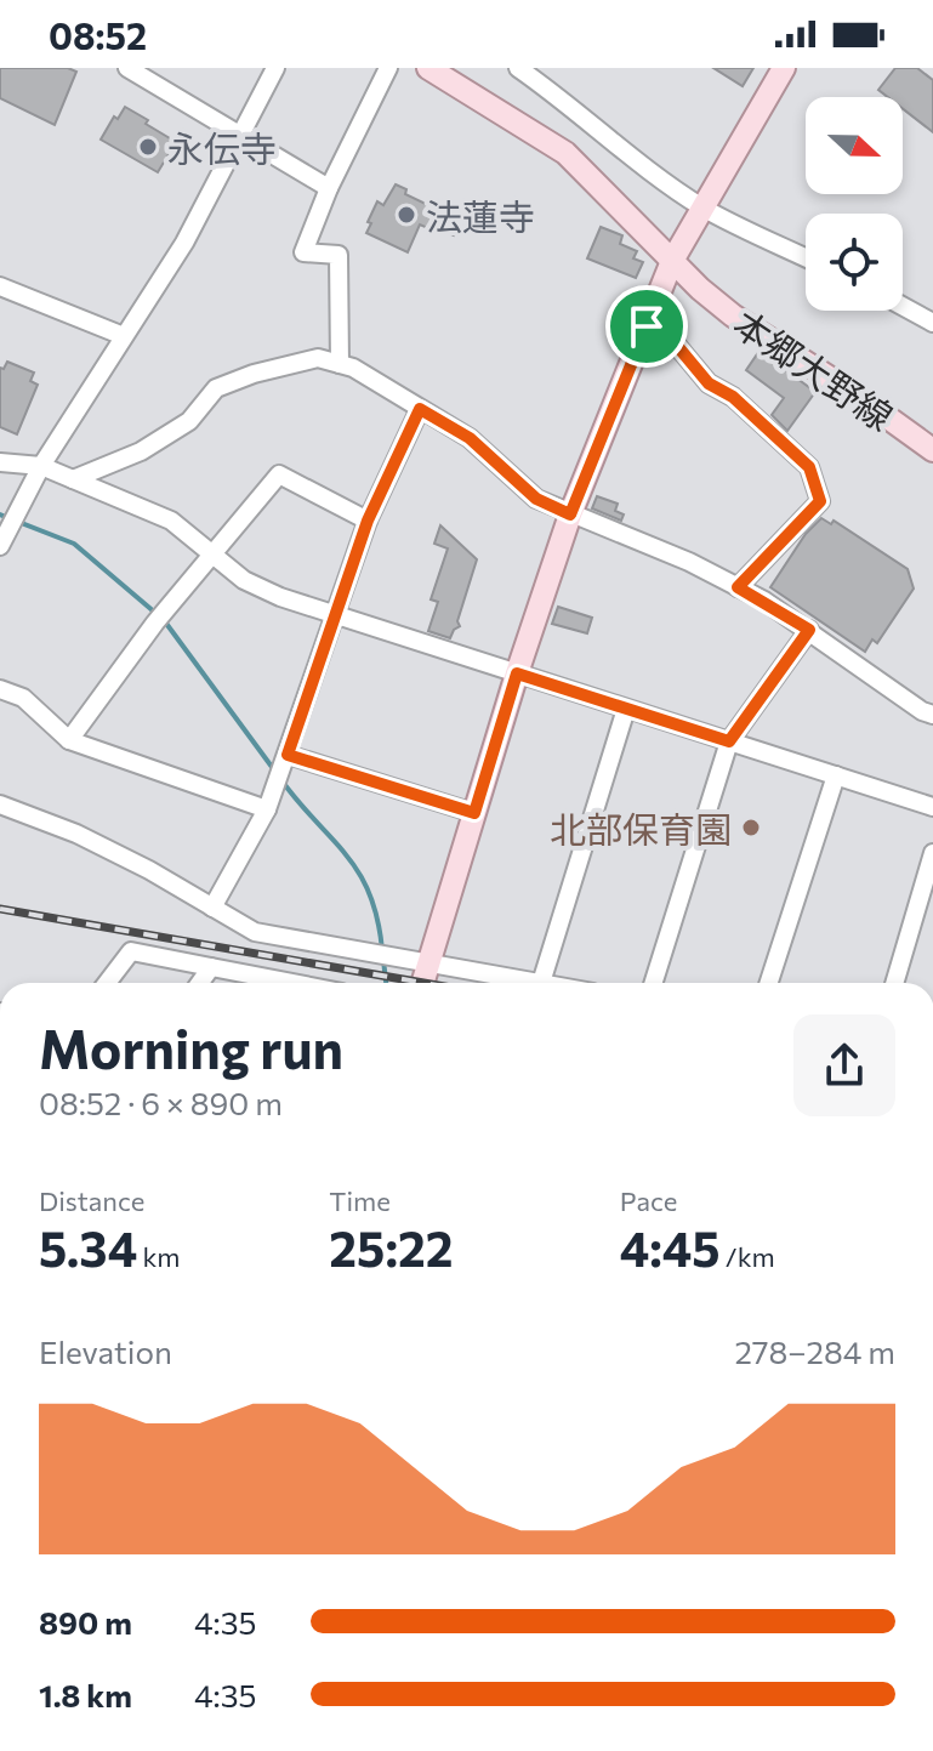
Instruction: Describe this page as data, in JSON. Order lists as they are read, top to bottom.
{
  "streets": {
    "main road": ["本郷大野線"]
  },
  "places": ["永伝寺", "法蓮寺", "北部保育園"],
  "north": "right",
  "page": {
    "status": "08:52",
    "heading": ["Morning run", "08:52 · 6 × 890 m"],
    "stats": [
      ["Distance", "5.34 km"],
      ["Time", "25:22"],
      ["Pace", "4:45 /km"]
    ],
    "chart": ["Elevation", "278–284 m"],
    "list": [
      {
        "name": "890 m",
        "note": "4:35"
      },
      {
        "name": "1.8 km",
        "note": "4:35"
      }
    ]
  }
}
